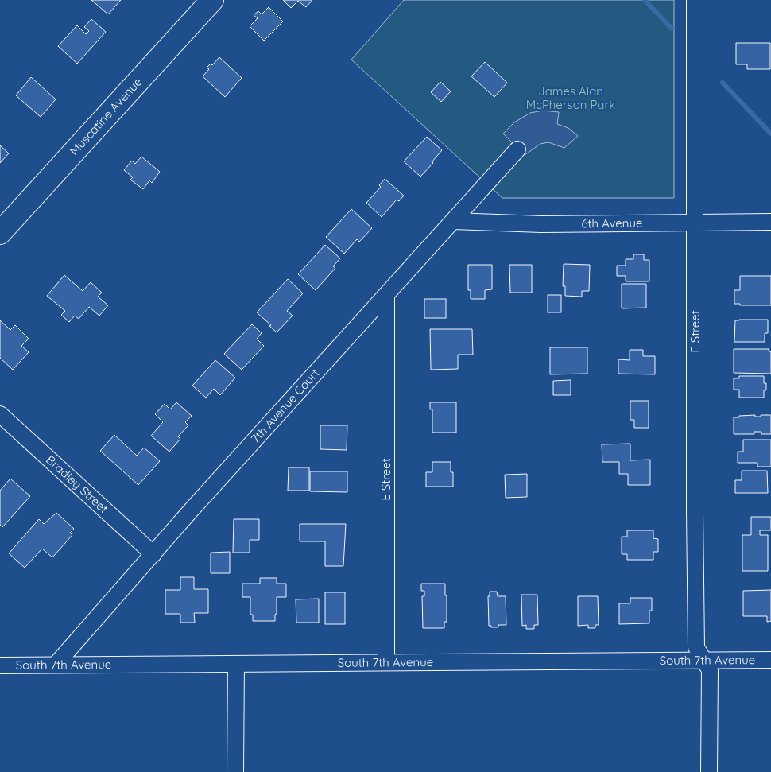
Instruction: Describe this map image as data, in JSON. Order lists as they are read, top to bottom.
{
  "streets": {
    "main road": ["Muscatine Avenue"],
    "street": [
      "6th Avenue",
      "F Street",
      "7th Avenue Court",
      "E Street",
      "Bradley Street",
      "South 7th Avenue"
    ]
  },
  "crossings": [
    ["6th Avenue", "F Street"],
    ["6th Avenue", "7th Avenue Court"],
    ["F Street", "South 7th Avenue"],
    ["7th Avenue Court", "E Street"],
    ["7th Avenue Court", "Bradley Street"],
    ["7th Avenue Court", "South 7th Avenue"],
    ["E Street", "South 7th Avenue"]
  ],
  "parks": ["James Alan McPherson Park"]
}
